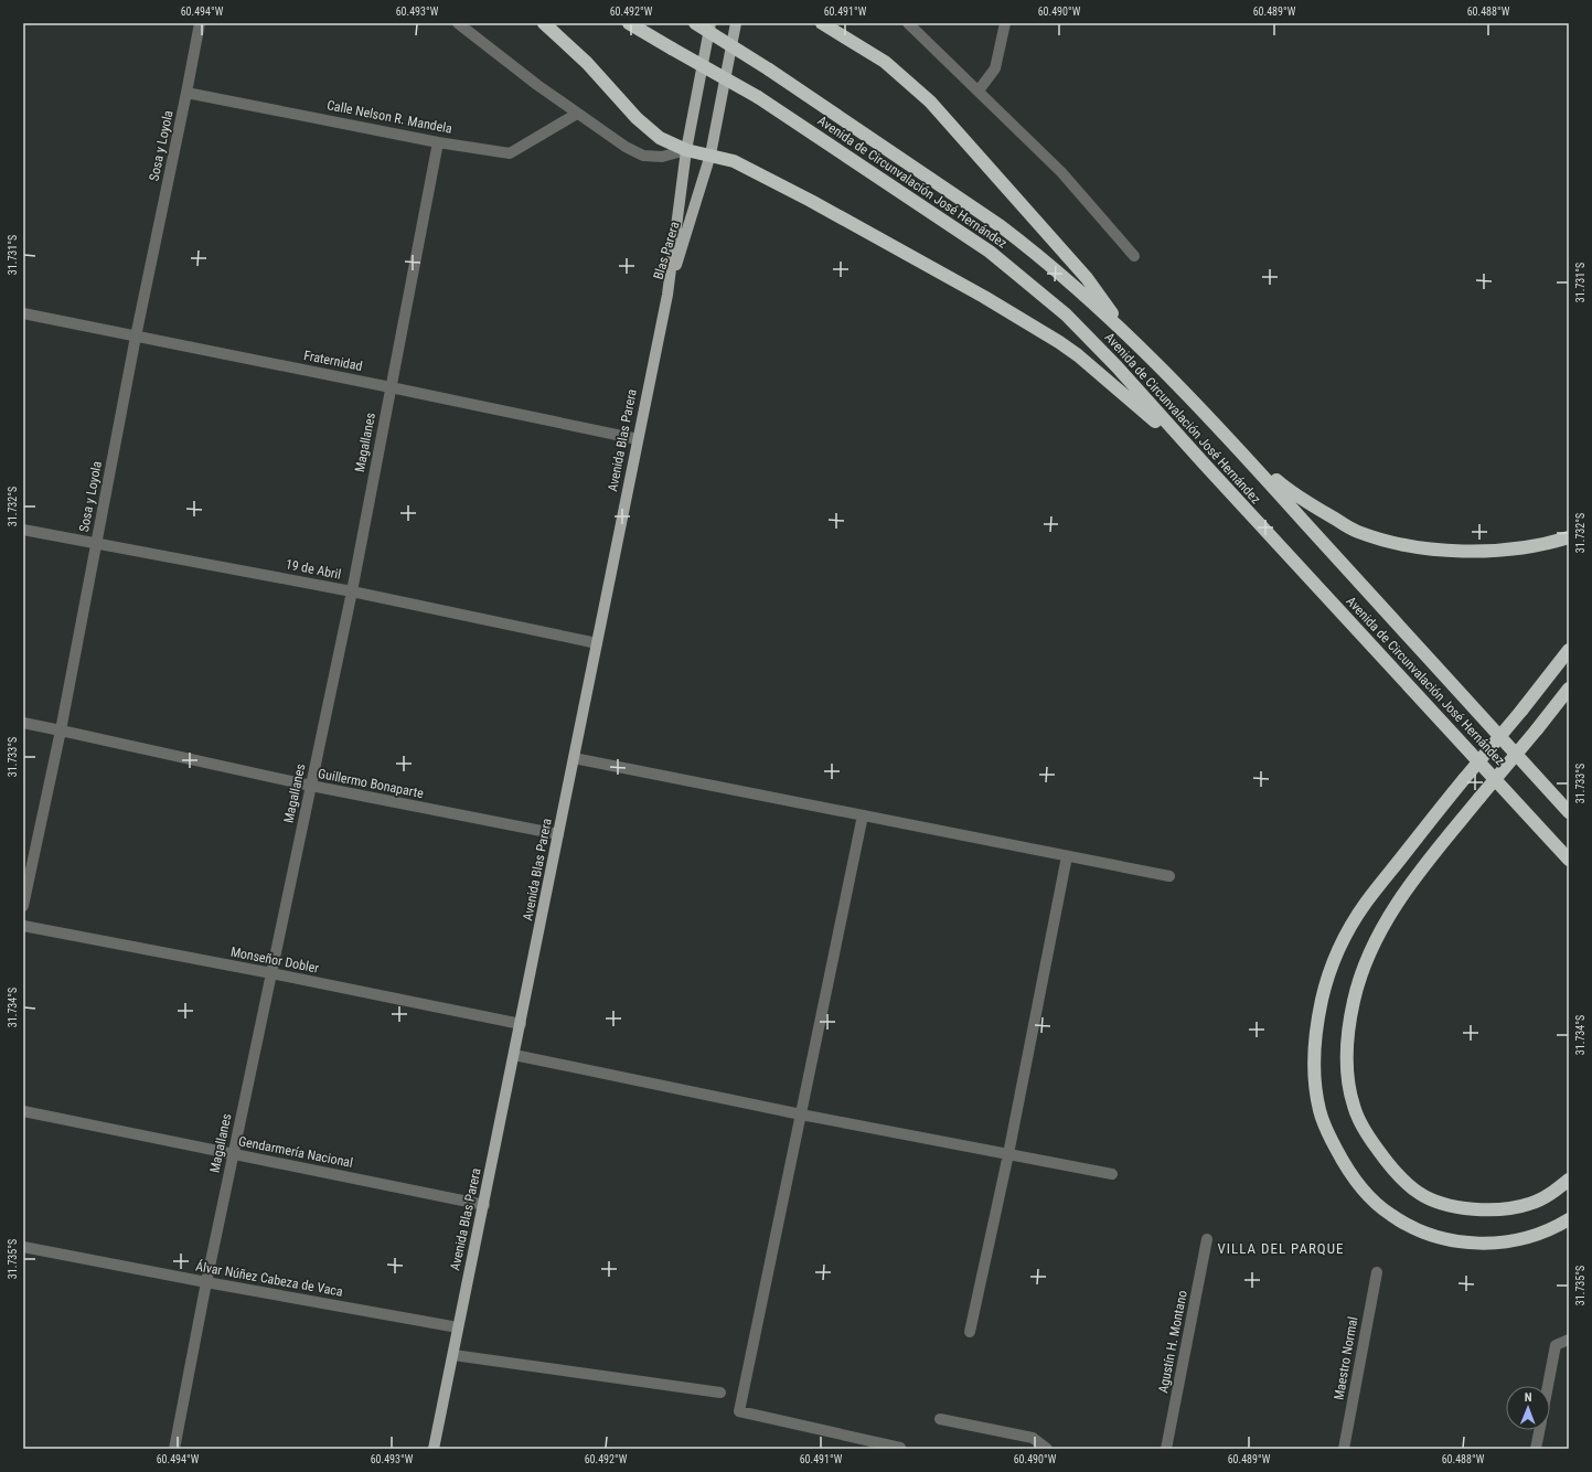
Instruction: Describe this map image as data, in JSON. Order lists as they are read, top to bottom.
{
  "streets": {
    "highway": ["Avenida de Circunvalación José Hernández"],
    "main road": ["Blas Parera", "Avenida Blas Parera"],
    "street": [
      "Calle Nelson R. Mandela",
      "Sosa y Loyola",
      "Fraternidad",
      "Magallanes",
      "19 de Abril",
      "Guillermo Bonaparte",
      "Monseñor Dobler",
      "Gendarmería Nacional",
      "Álvar Núñez Cabeza de Vaca",
      "Agustín H. Montano",
      "Maestro Normal"
    ]
  },
  "crossings": [
    ["Calle Nelson R. Mandela", "Sosa y Loyola"],
    ["Calle Nelson R. Mandela", "Magallanes"],
    ["Sosa y Loyola", "Fraternidad"],
    ["Sosa y Loyola", "19 de Abril"],
    ["Sosa y Loyola", "Guillermo Bonaparte"],
    ["Blas Parera", "Avenida Blas Parera"],
    ["Fraternidad", "Avenida Blas Parera"],
    ["Fraternidad", "Magallanes"],
    ["Avenida Blas Parera", "19 de Abril"],
    ["Avenida Blas Parera", "Guillermo Bonaparte"],
    ["Avenida Blas Parera", "Monseñor Dobler"],
    ["Avenida Blas Parera", "Gendarmería Nacional"],
    ["Avenida Blas Parera", "Álvar Núñez Cabeza de Vaca"],
    ["Magallanes", "19 de Abril"],
    ["Magallanes", "Guillermo Bonaparte"],
    ["Magallanes", "Monseñor Dobler"],
    ["Magallanes", "Gendarmería Nacional"],
    ["Magallanes", "Álvar Núñez Cabeza de Vaca"]
  ],
  "districts": ["VILLA DEL PARQUE"],
  "north": "top",
  "coordinates": [
    "60.494°W",
    "60.493°W",
    "60.492°W",
    "60.491°W",
    "60.490°W",
    "60.489°W",
    "60.488°W",
    "31.731°S",
    "31.732°S",
    "31.733°S",
    "31.734°S",
    "31.735°S"
  ]
}
